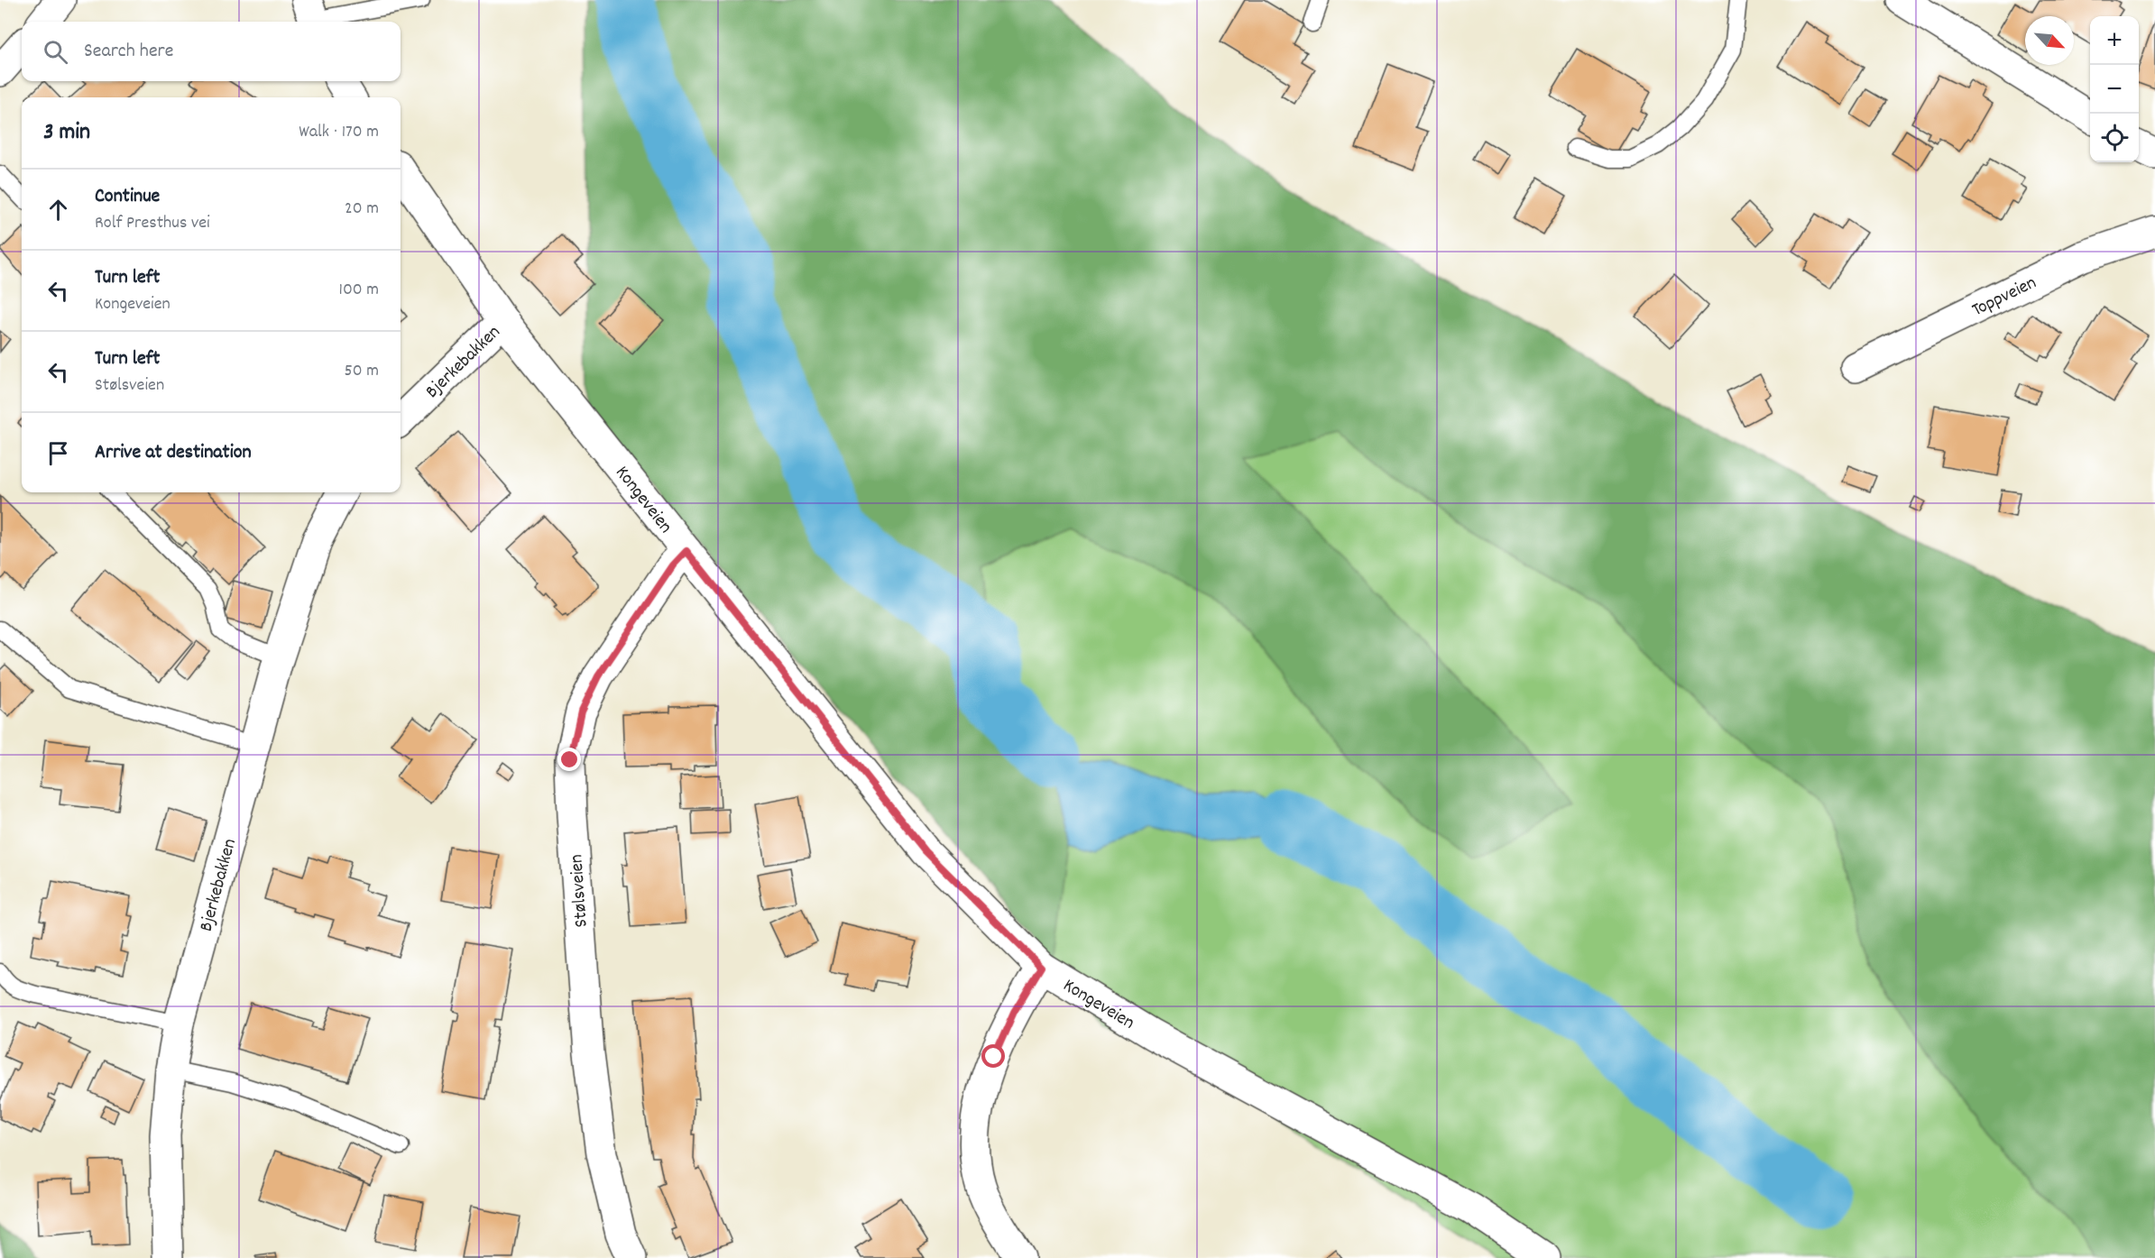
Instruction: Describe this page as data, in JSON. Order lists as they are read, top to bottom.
{
  "streets": {
    "street": [
      "Toppveien",
      "Bjerkebakken",
      "Kongeveien",
      "Stølsveien"
    ]
  },
  "crossings": [
    ["Bjerkebakken", "Kongeveien"],
    ["Kongeveien", "Stølsveien"]
  ],
  "north": "bottom right",
  "page": {
    "map_buttons": ["+", "−"],
    "search": "Search here",
    "heading": ["3 min", "Walk · 170 m"],
    "list": [
      ["Continue", "Rolf Presthus vei", "20 m"],
      ["Turn left", "Kongeveien", "100 m"],
      ["Turn left", "Stølsveien", "50 m"],
      "Arrive at destination"
    ]
  }
}
